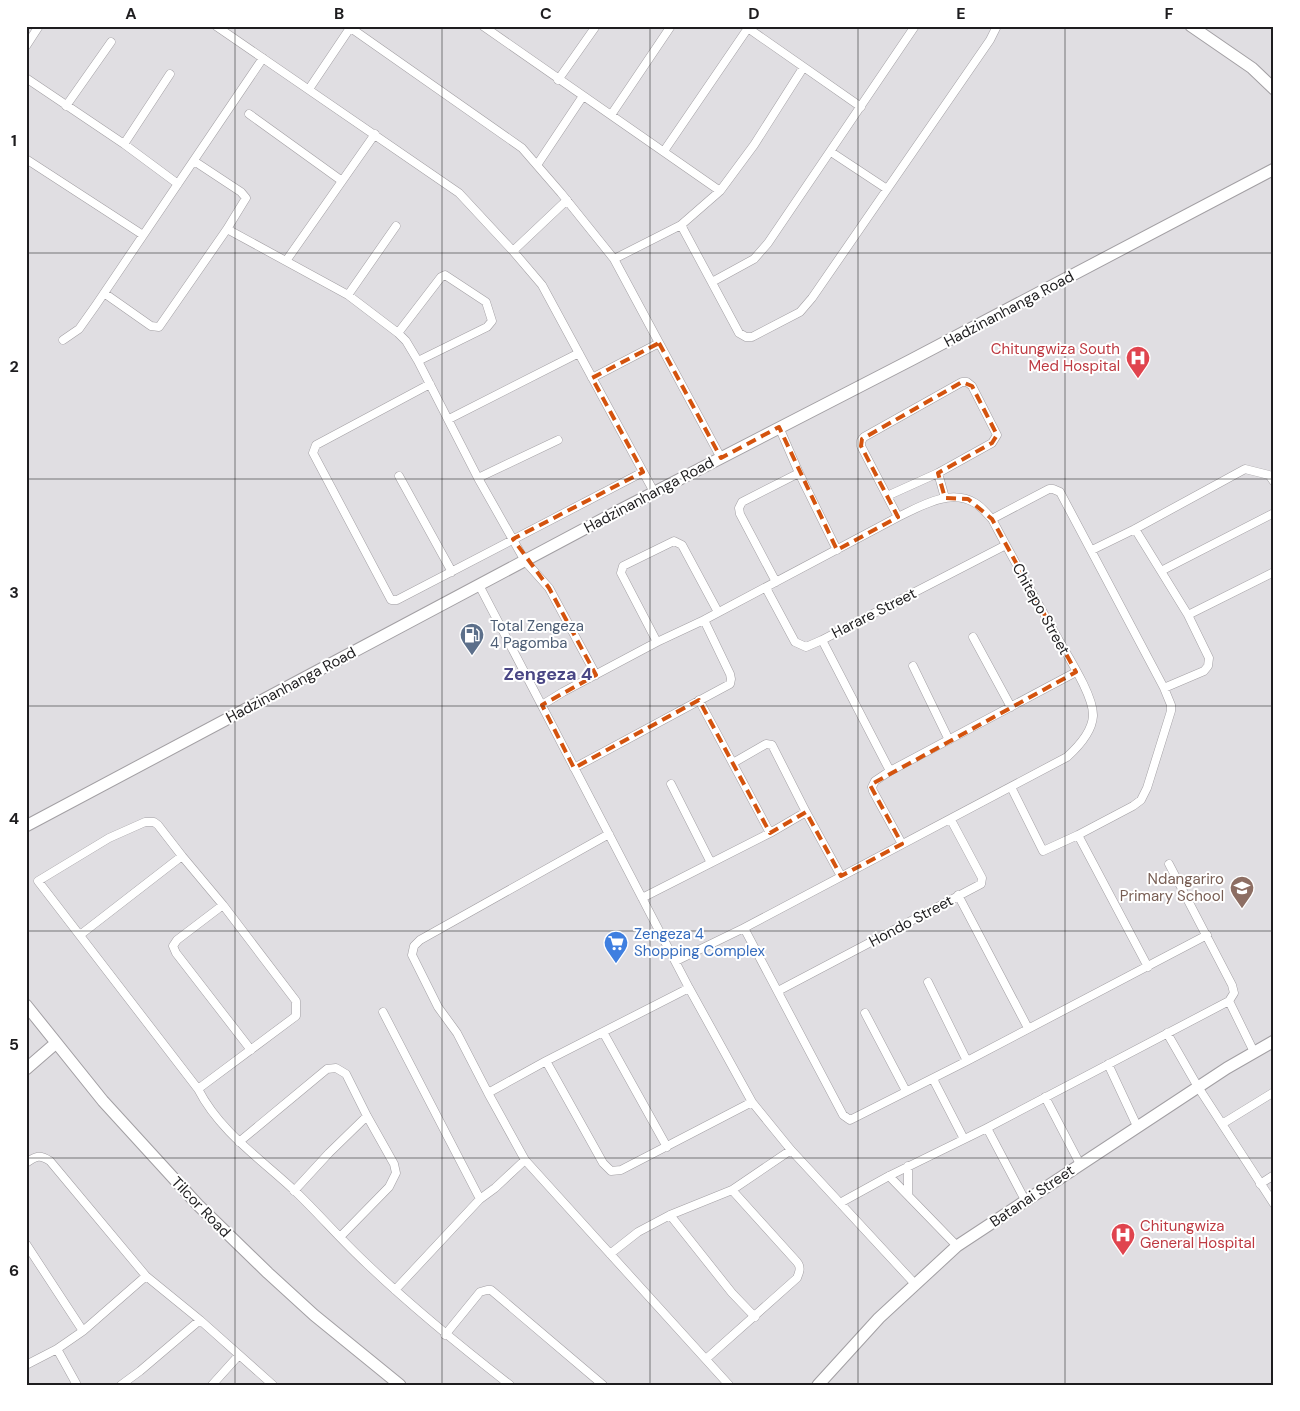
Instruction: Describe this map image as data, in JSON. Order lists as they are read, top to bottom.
{
  "streets": {
    "street": [
      "Hadzinanhanga Road",
      "Chitepo Street",
      "Harare Street",
      "Hondo Street",
      "Batanai Street",
      "Tilcor Road"
    ]
  },
  "crossings": [
    ["Chitepo Street", "Harare Street"],
    ["Chitepo Street", "Hondo Street"]
  ],
  "districts": ["Zengeza 4"],
  "places": {
    "hospital": ["Chitungwiza South Med Hospital", "Chitungwiza General Hospital"],
    "fuel station": ["Total Zengeza 4 Pagomba"],
    "school or university": ["Ndangariro Primary School"],
    "supermarket": ["Zengeza 4 Shopping Complex"]
  },
  "grid": {
    "columns": [
      "A",
      "B",
      "C",
      "D",
      "E",
      "F"
    ],
    "rows": [
      "1",
      "2",
      "3",
      "4",
      "5",
      "6"
    ]
  }
}
